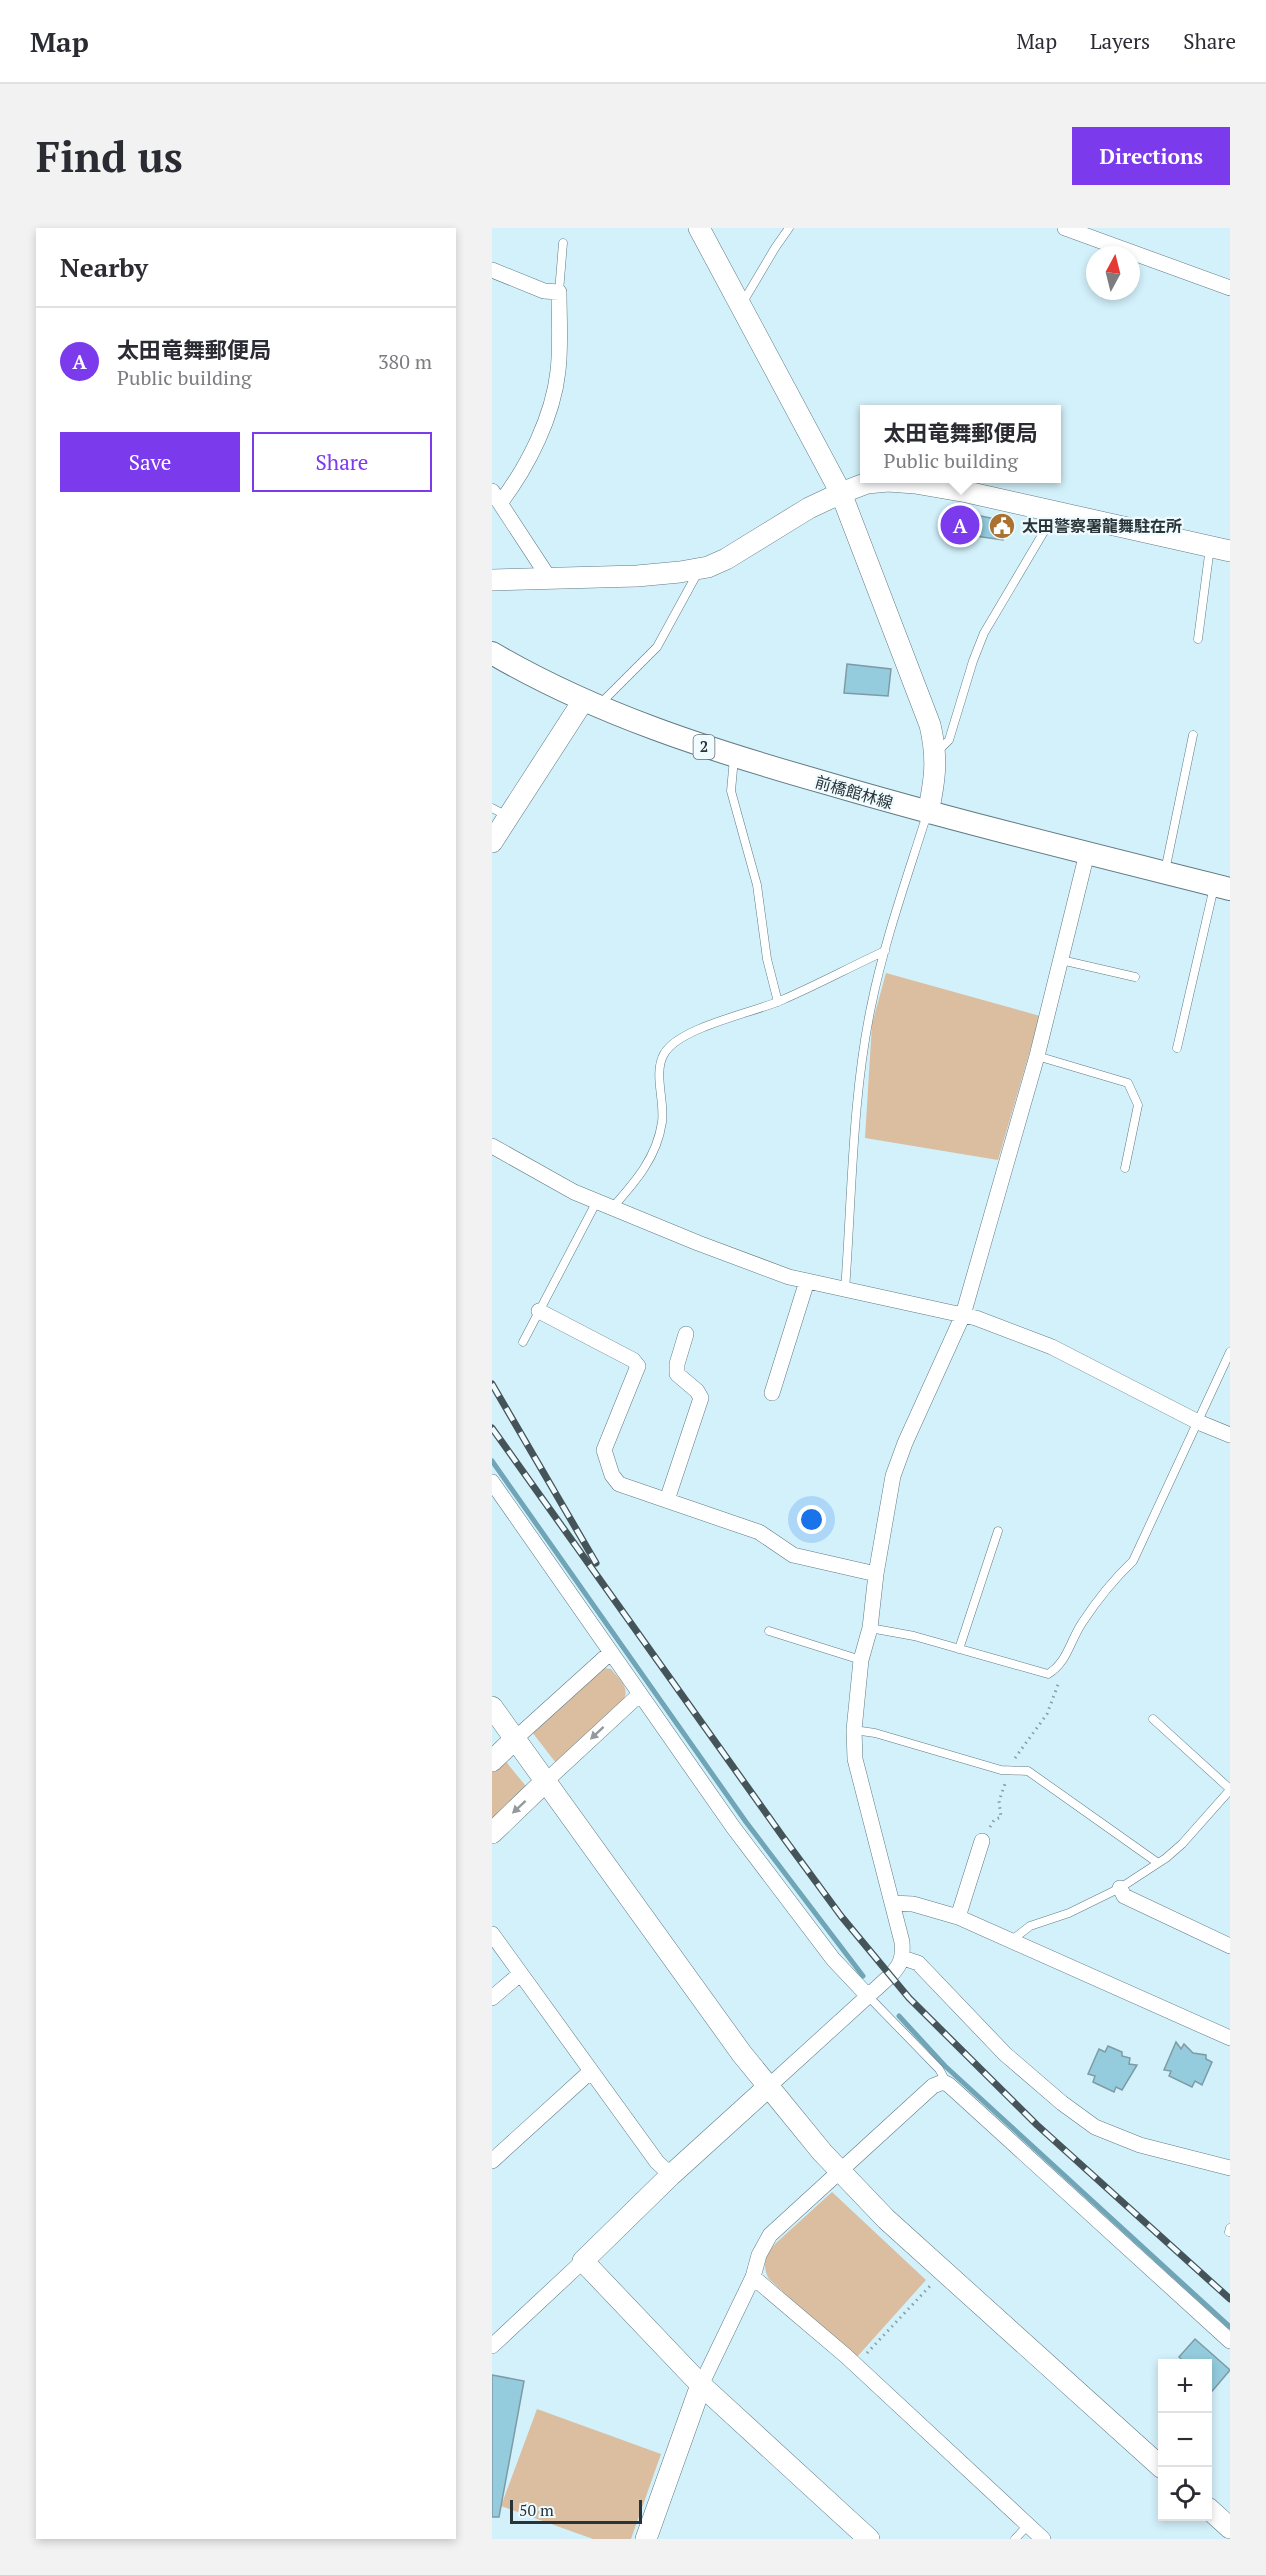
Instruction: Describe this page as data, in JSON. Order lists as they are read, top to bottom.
{
  "streets": {
    "main road": ["2", "前橋館林線"]
  },
  "places": {
    "public building": ["太田警察署龍舞駐在所"]
  },
  "scale_bar": "50 m",
  "north": "top",
  "page": {
    "header": "Map",
    "nav": ["Map", "Layers", "Share"],
    "buttons": [
      "Directions",
      ["Save", "Share"]
    ],
    "title": "Find us",
    "heading": "Nearby",
    "list": [
      {
        "mark": "A",
        "name": "太田竜舞郵便局",
        "note": "Public building",
        "value": "380 m"
      }
    ],
    "popup": ["太田竜舞郵便局", "Public building"],
    "pins": "A",
    "map_buttons": ["+", "−"],
    "scale": "50 m"
  }
}
